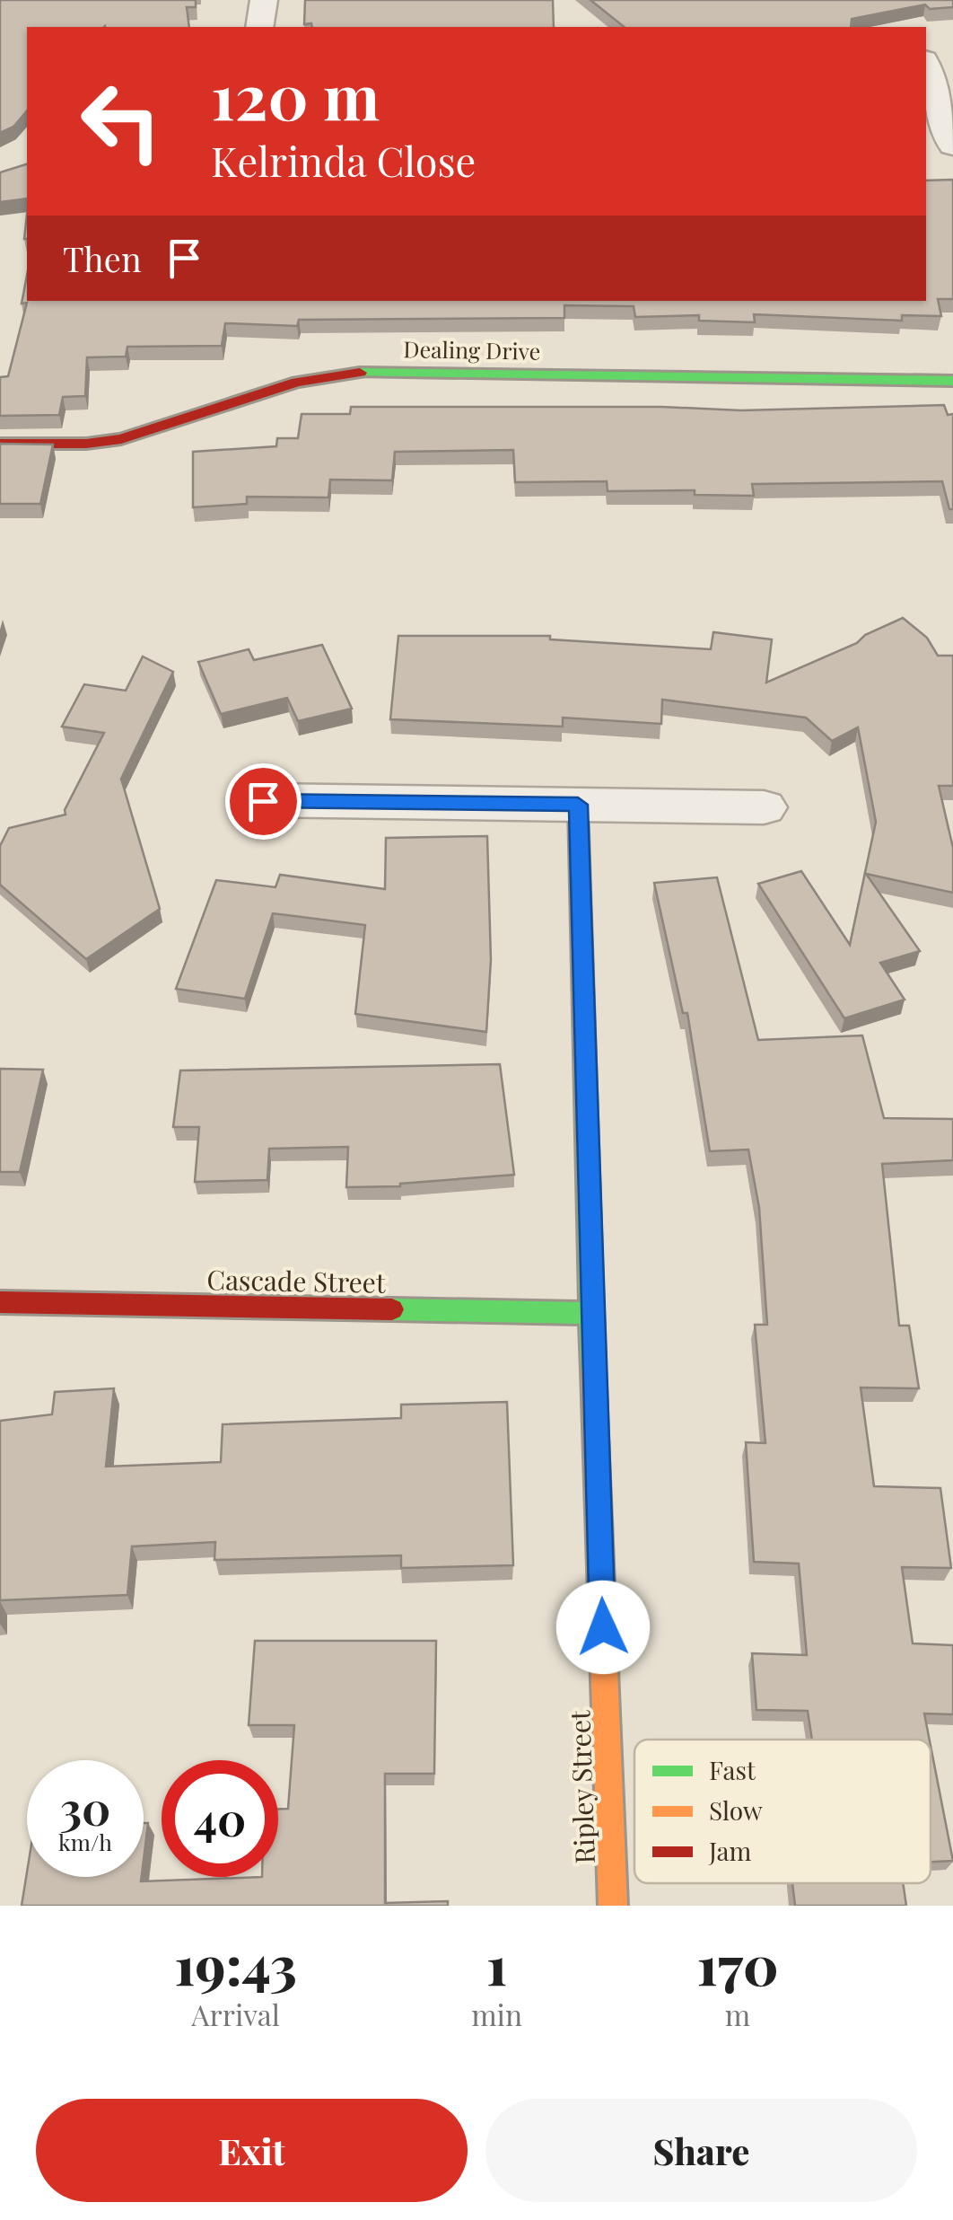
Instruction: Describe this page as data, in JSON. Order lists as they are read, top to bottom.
{
  "streets": {
    "street": ["Dealing Drive", "Cascade Street", "Ripley Street"]
  },
  "crossings": [
    ["Cascade Street", "Ripley Street"]
  ],
  "legend": ["Fast", "Slow", "Jam"],
  "page": {
    "turn": ["120 m", "Kelrinda Close"],
    "then": "Then",
    "speed": "30 km/h",
    "limit": "40",
    "eta": [
      "19:43",
      "Arrival",
      "1",
      "min",
      "170",
      "m"
    ],
    "buttons": ["Exit", "Share"]
  }
}
